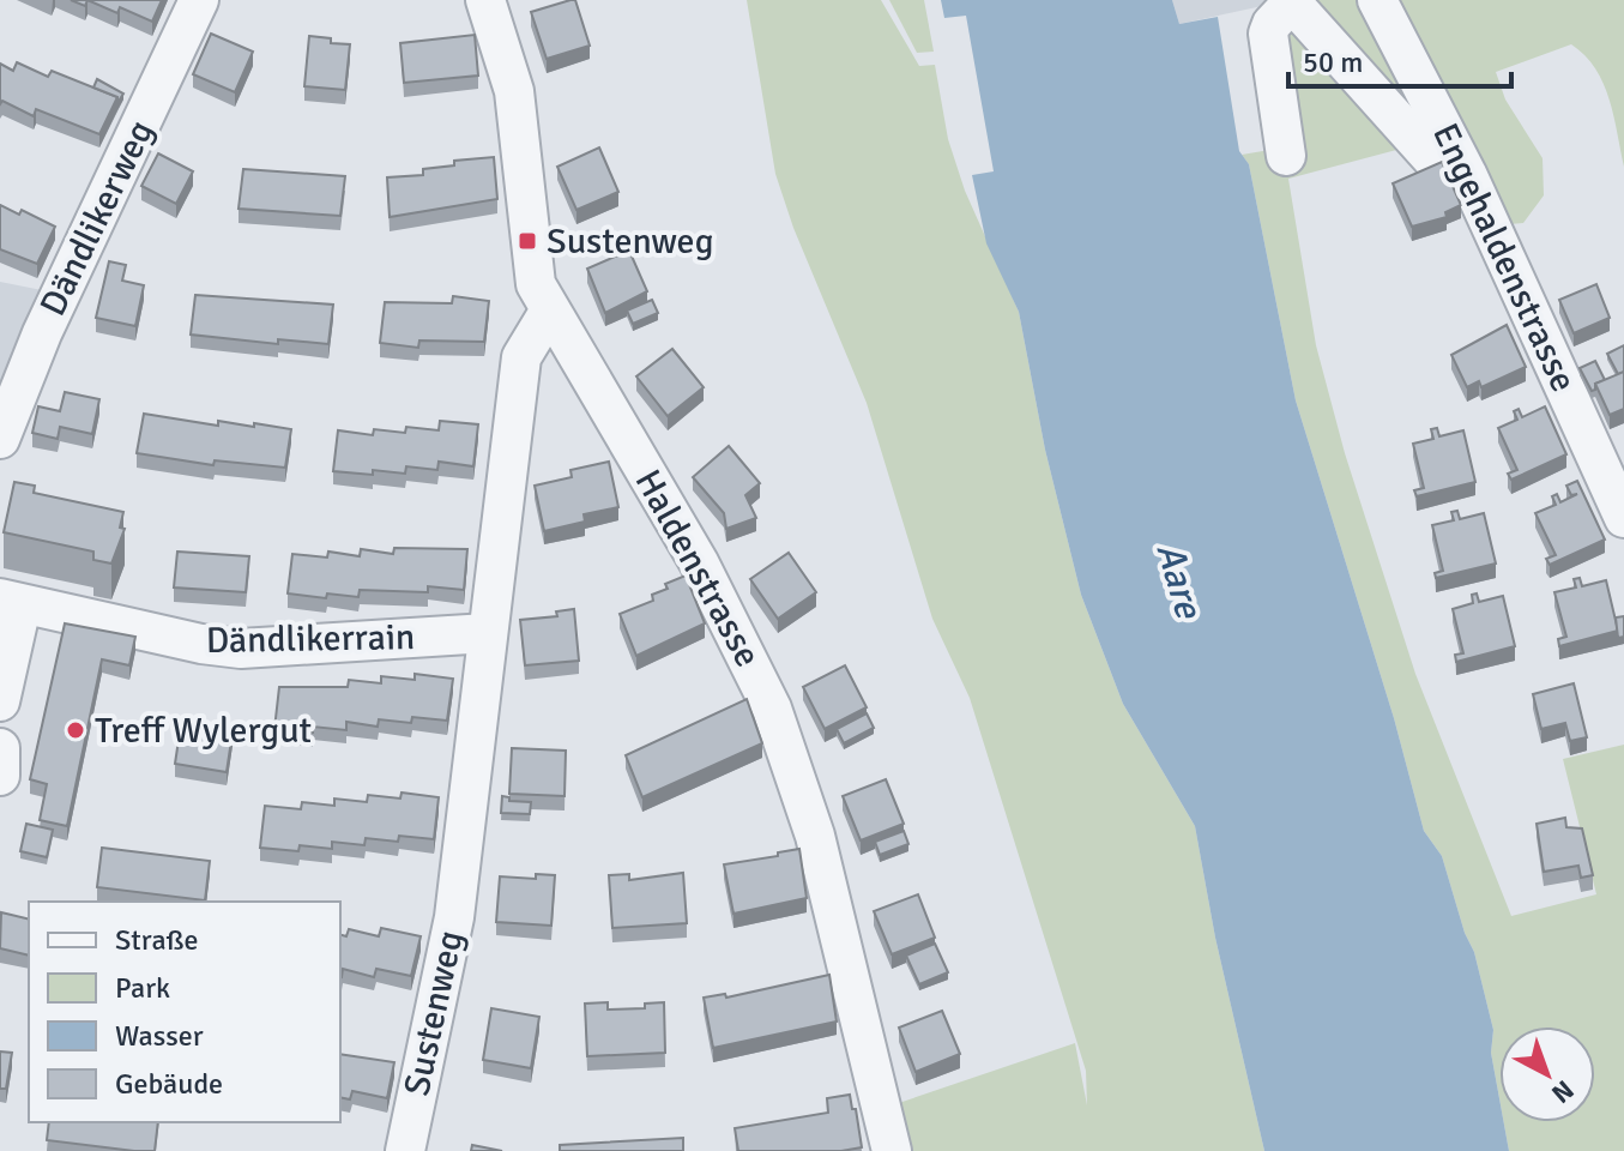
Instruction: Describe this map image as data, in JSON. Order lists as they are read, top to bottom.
{
  "streets": {
    "street": [
      "Dändlikerweg",
      "Engehaldenstrasse",
      "Haldenstrasse",
      "Dändlikerrain",
      "Sustenweg"
    ]
  },
  "crossings": [
    ["Haldenstrasse", "Sustenweg"],
    ["Dändlikerrain", "Sustenweg"]
  ],
  "water": ["Aare"],
  "places": {
    "transit": ["Sustenweg"],
    "other": ["Treff Wylergut"]
  },
  "legend": [
    "Straße",
    "Park",
    "Wasser",
    "Gebäude"
  ],
  "scale_bar": "50 m",
  "north": "bottom right"
}
